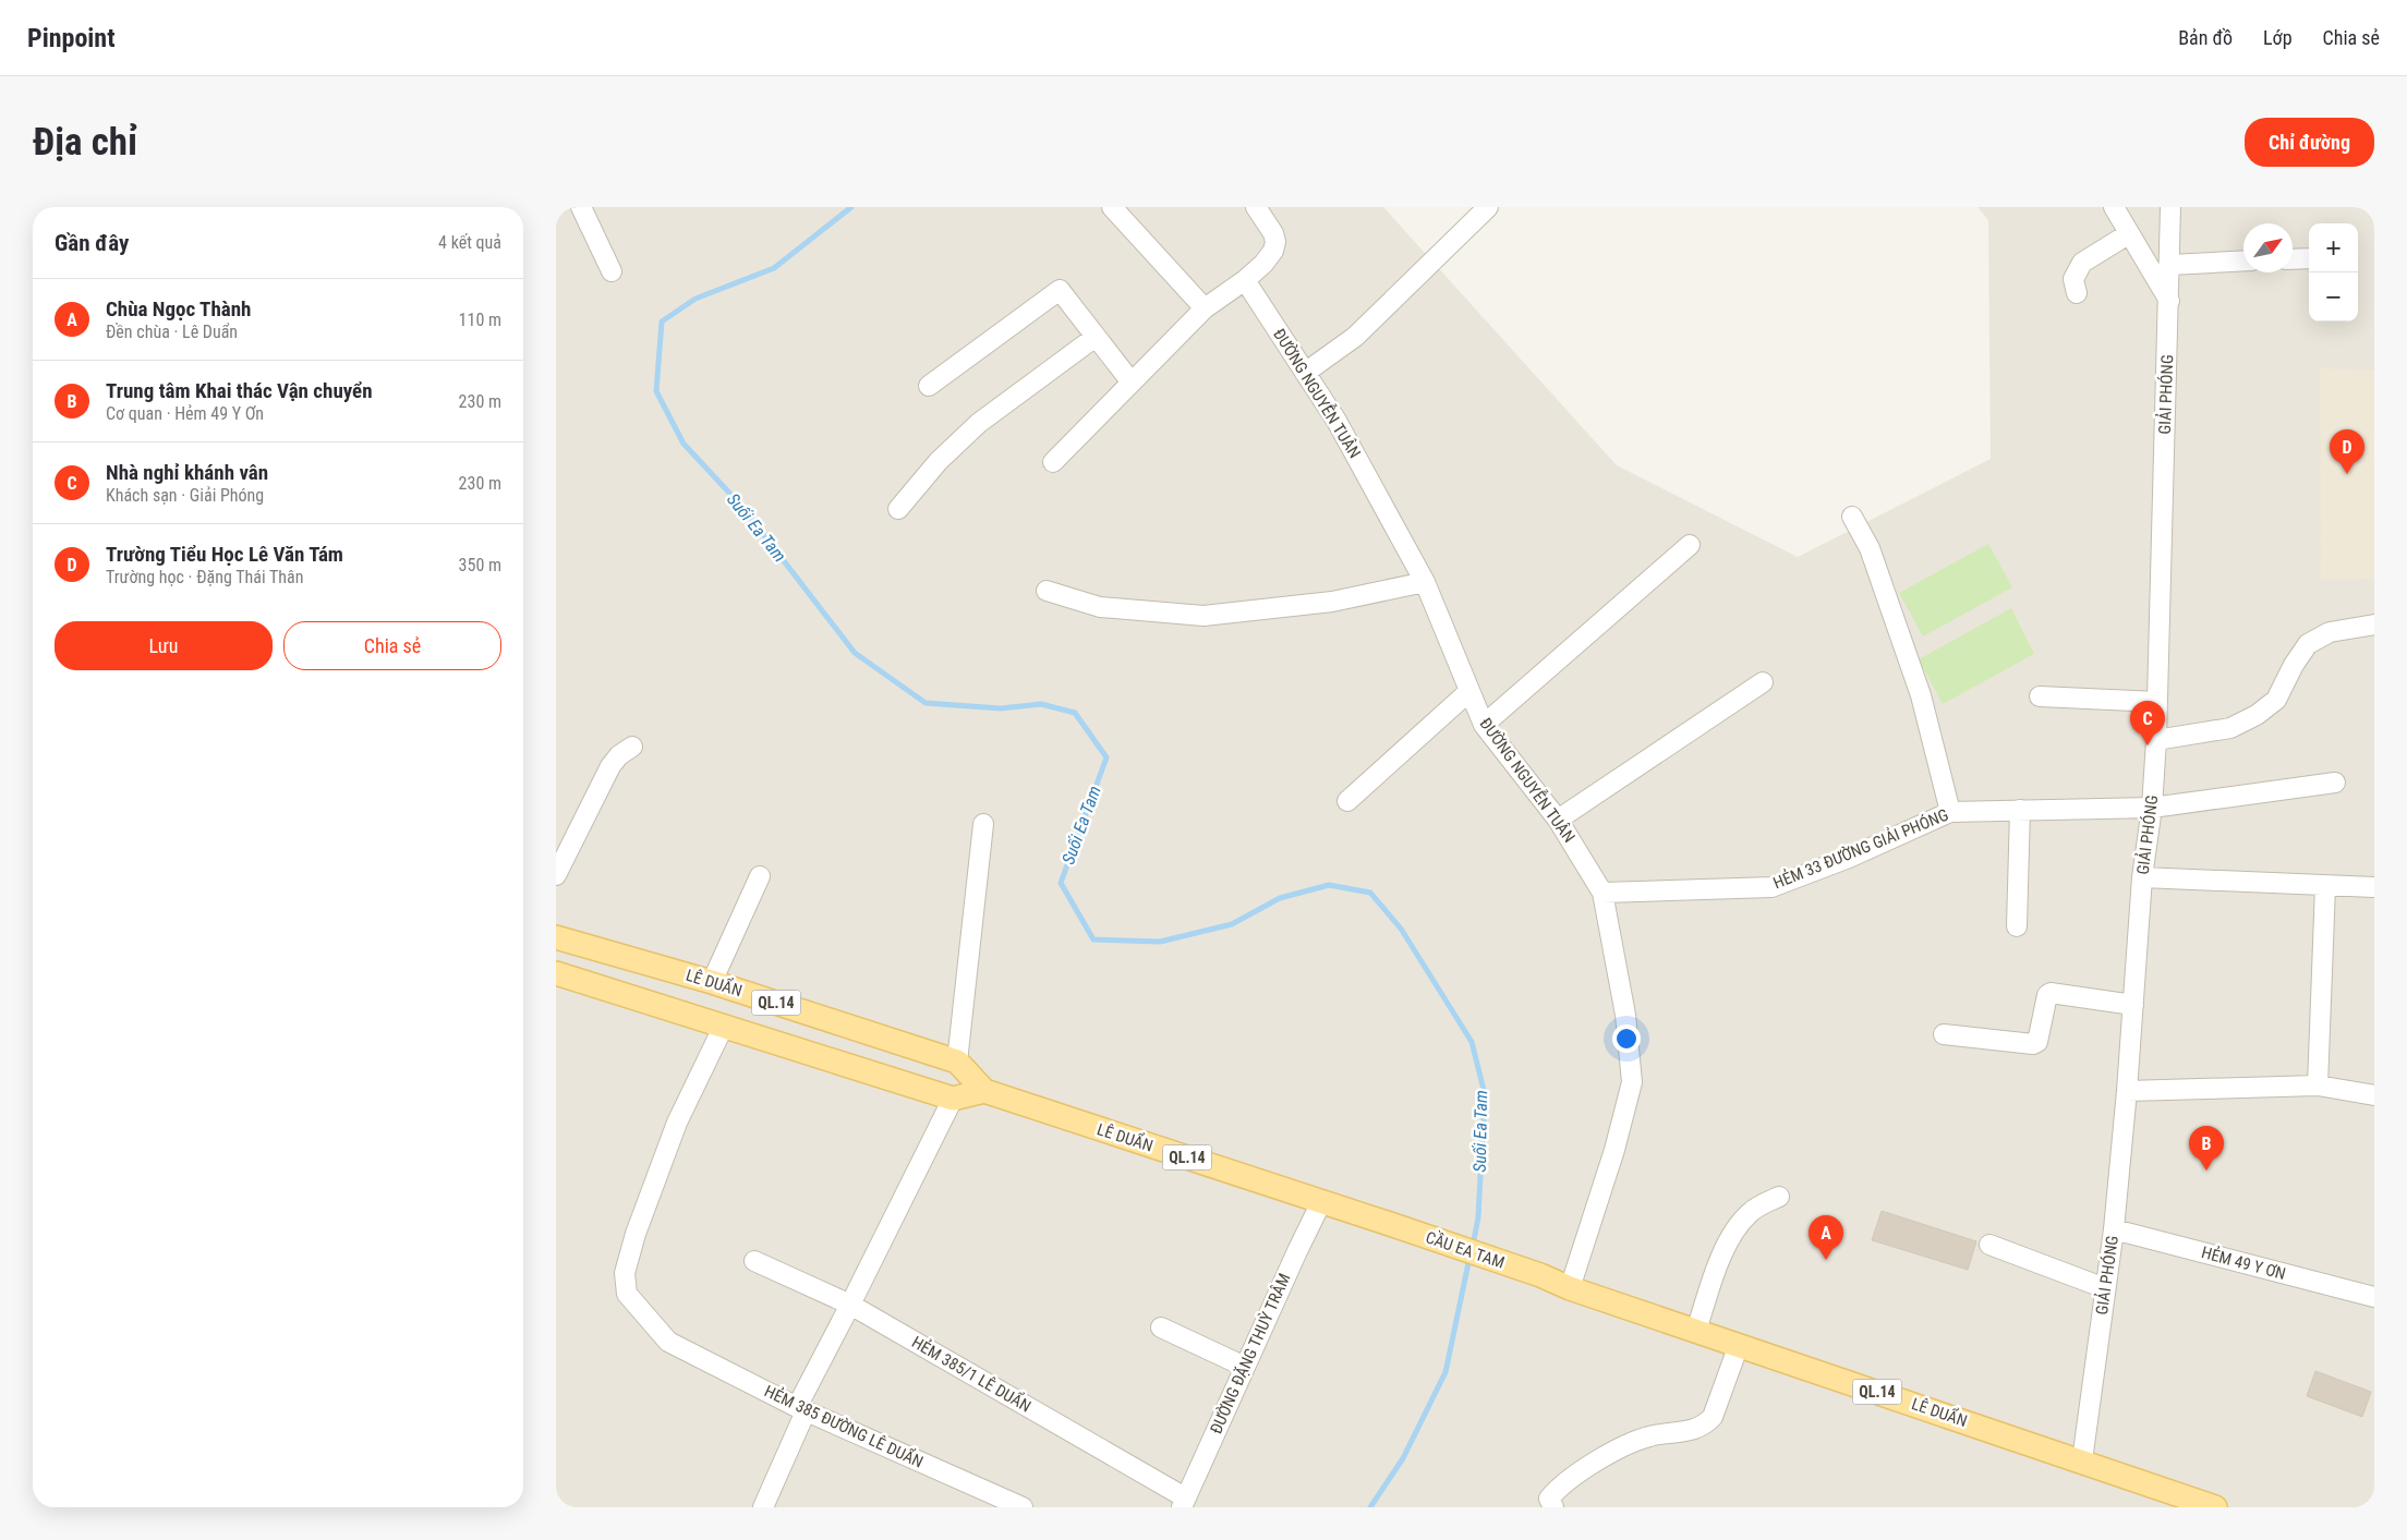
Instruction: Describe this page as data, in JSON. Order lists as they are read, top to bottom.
{
  "streets": {
    "main road": ["LÊ DUẨN", "QL.14", "CẦU EA TAM"],
    "street": [
      "ĐƯỜNG NGUYỄN TUÂN",
      "GIẢI PHÓNG",
      "HẺM 33 ĐƯỜNG GIẢI PHÓNG",
      "HẺM 49 Y ƠN",
      "ĐƯỜNG ĐẶNG THUỲ TRÂM",
      "HẺM 385/1 LÊ DUẨN",
      "HẺM 385 ĐƯỜNG LÊ DUẨN"
    ]
  },
  "crossings": [
    ["ĐƯỜNG NGUYỄN TUÂN", "HẺM 33 ĐƯỜNG GIẢI PHÓNG"],
    ["ĐƯỜNG NGUYỄN TUÂN", "LÊ DUẨN"],
    ["GIẢI PHÓNG", "HẺM 33 ĐƯỜNG GIẢI PHÓNG"],
    ["GIẢI PHÓNG", "LÊ DUẨN"],
    ["GIẢI PHÓNG", "HẺM 49 Y ƠN"],
    ["LÊ DUẨN", "CẦU EA TAM"],
    ["LÊ DUẨN", "ĐƯỜNG ĐẶNG THUỲ TRÂM"],
    ["QL.14", "HẺM 385 ĐƯỜNG LÊ DUẨN"],
    ["ĐƯỜNG ĐẶNG THUỲ TRÂM", "HẺM 385/1 LÊ DUẨN"]
  ],
  "water": ["Suối Ea Tam"],
  "north": "top right",
  "page": {
    "header": "Pinpoint",
    "nav": ["Bản đồ", "Lớp", "Chia sẻ"],
    "buttons": [
      "Chỉ đường",
      ["Lưu", "Chia sẻ"]
    ],
    "title": "Địa chỉ",
    "heading": ["Gần đây", "4 kết quả"],
    "map_buttons": ["+", "−"],
    "list": [
      {
        "mark": "A",
        "name": "Chùa Ngọc Thành",
        "note": "Đền chùa · Lê Duẩn",
        "value": "110 m"
      },
      {
        "mark": "B",
        "name": "Trung tâm Khai thác Vận chuyển",
        "note": "Cơ quan · Hẻm 49 Y Ơn",
        "value": "230 m"
      },
      {
        "mark": "C",
        "name": "Nhà nghỉ khánh vân",
        "note": "Khách sạn · Giải Phóng",
        "value": "230 m"
      },
      {
        "mark": "D",
        "name": "Trường Tiểu Học Lê Văn Tám",
        "note": "Trường học · Đặng Thái Thân",
        "value": "350 m"
      }
    ],
    "pins": [
      "D",
      "C",
      "B",
      "A"
    ]
  }
}
